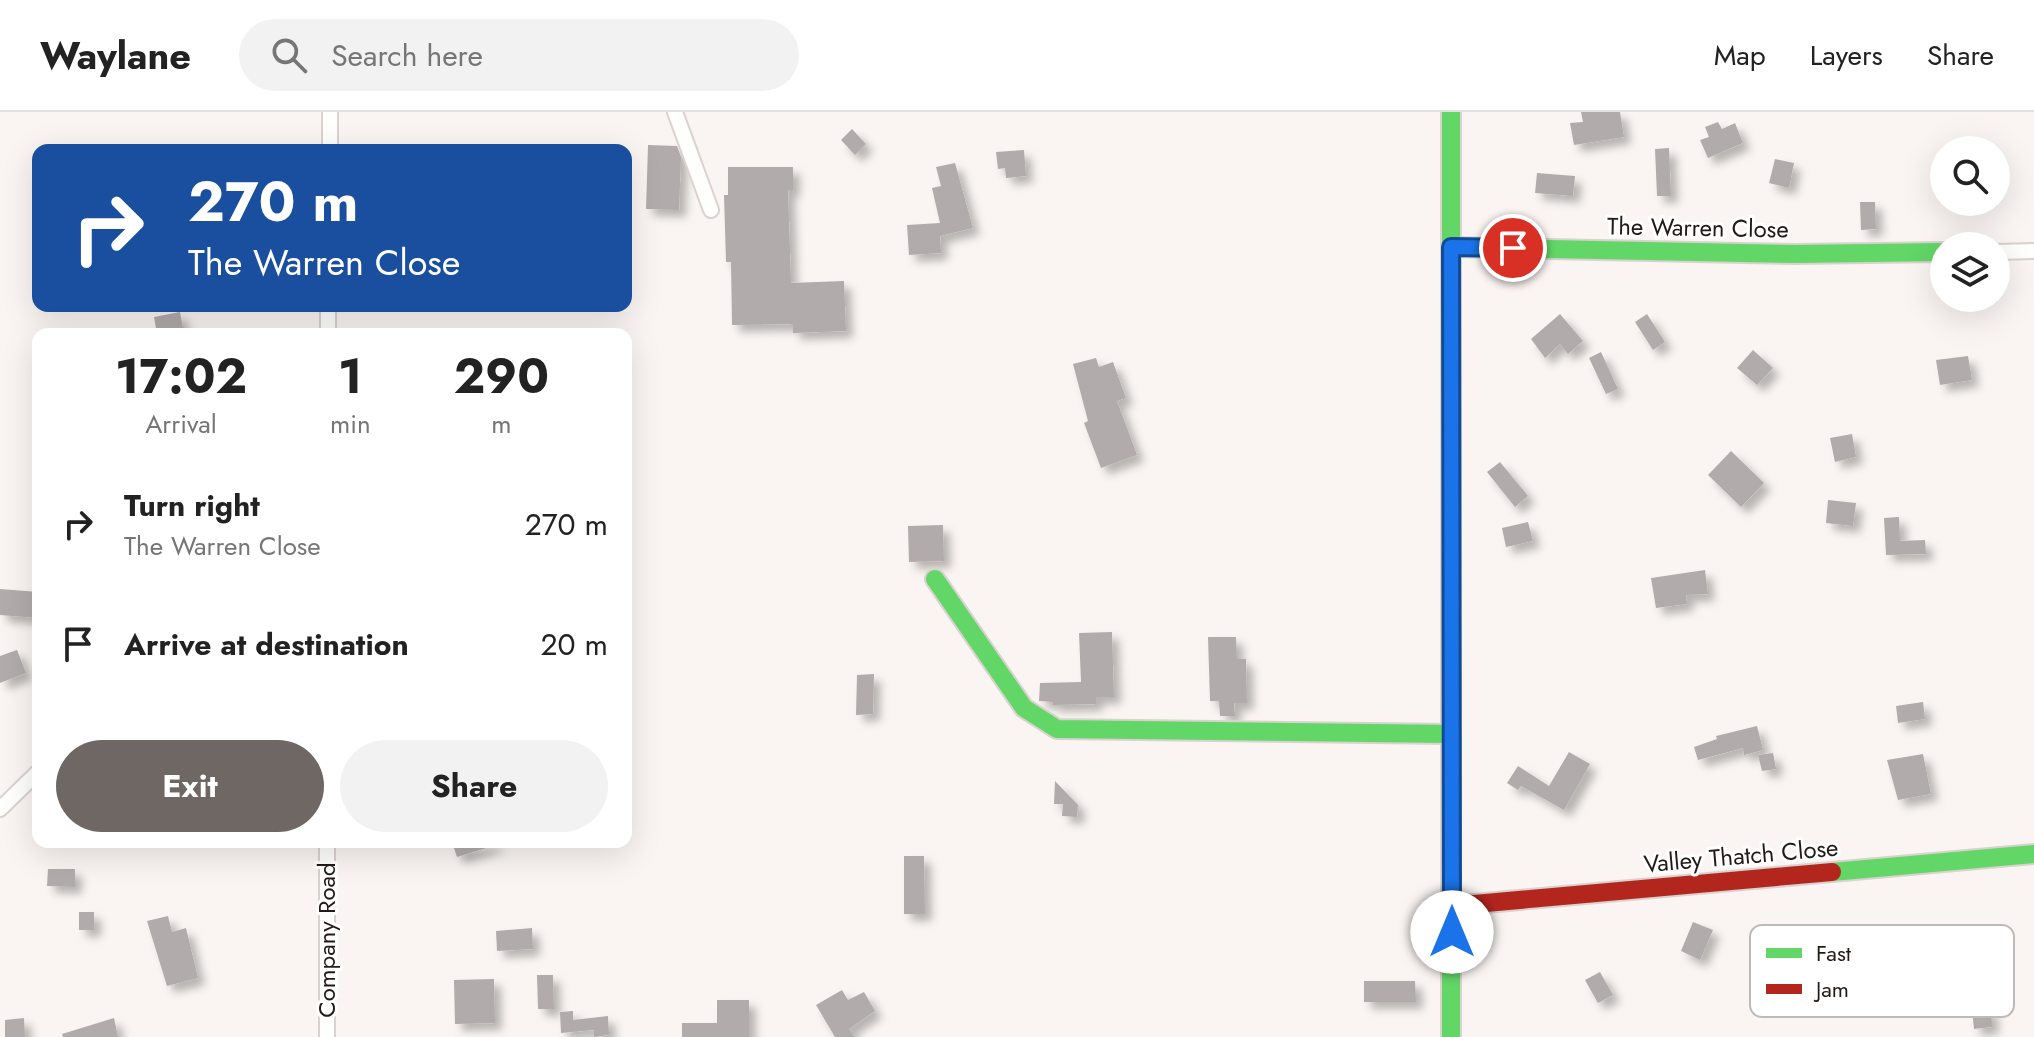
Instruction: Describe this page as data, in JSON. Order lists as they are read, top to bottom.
{
  "streets": {
    "street": ["The Warren Close", "Valley Thatch Close", "Company Road"]
  },
  "legend": ["Fast", "Jam"],
  "page": {
    "header": "Waylane",
    "search": "Search here",
    "nav": ["Map", "Layers", "Share"],
    "turn": ["270 m", "The Warren Close"],
    "eta": [
      "17:02",
      "Arrival",
      "1",
      "min",
      "290",
      "m"
    ],
    "list": [
      {
        "name": "Turn right",
        "note": "The Warren Close",
        "value": "270 m"
      },
      {
        "name": "Arrive at destination",
        "value": "20 m"
      }
    ],
    "buttons": ["Exit", "Share"]
  }
}
